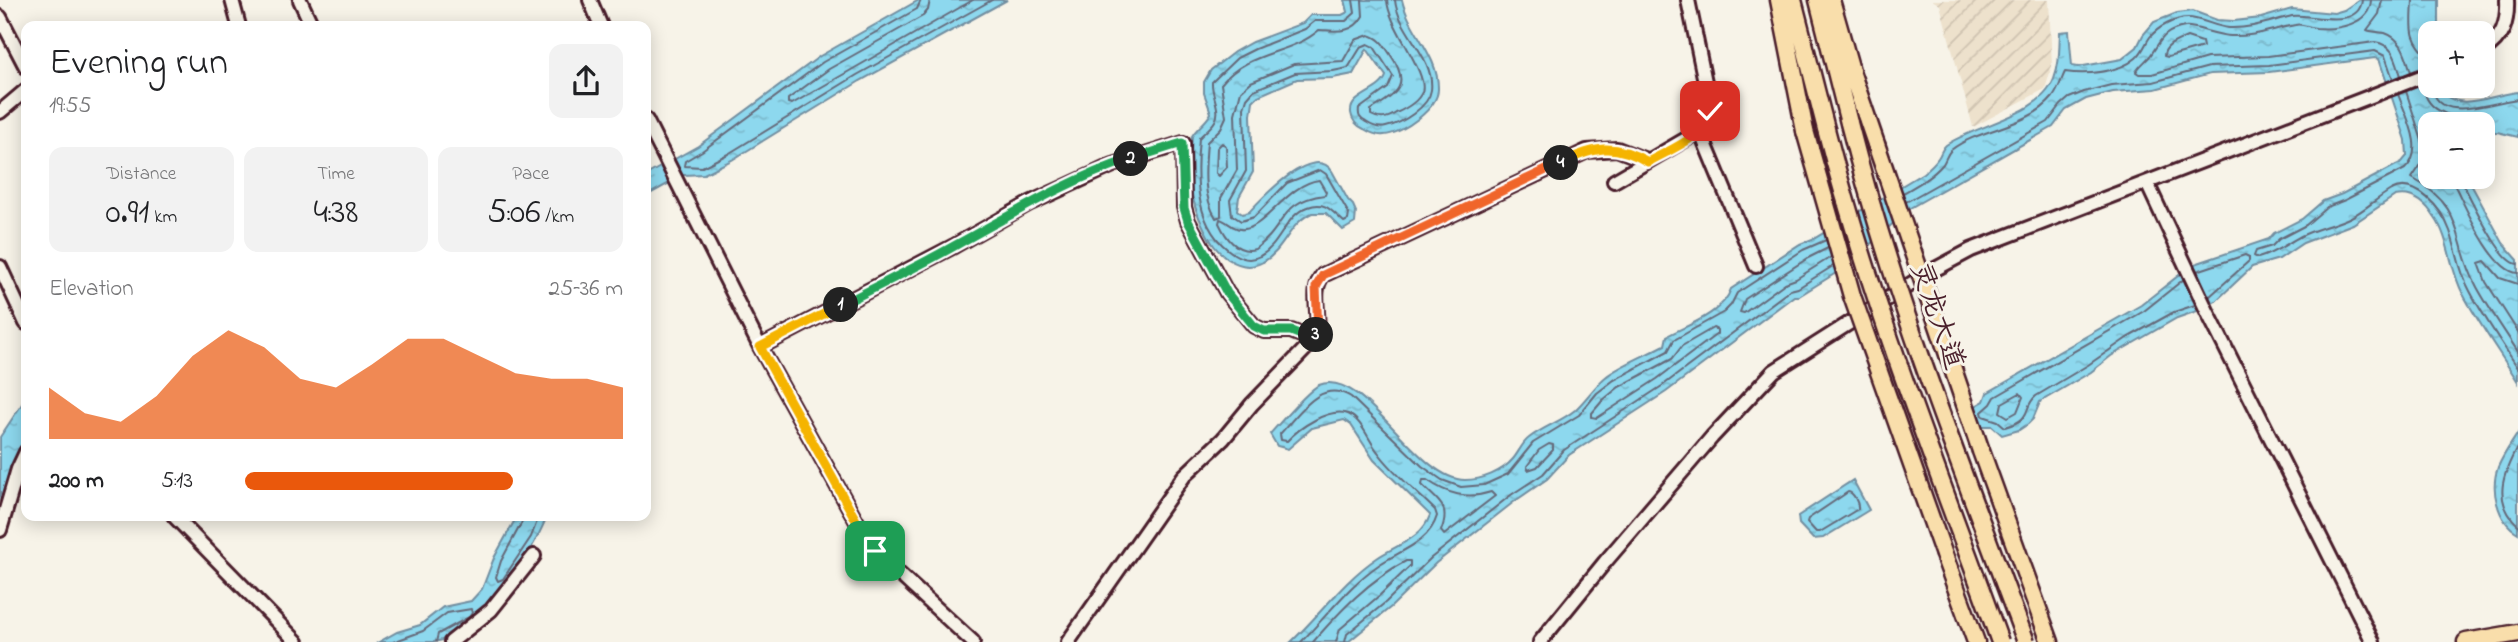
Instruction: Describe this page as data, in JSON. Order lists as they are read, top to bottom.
{
  "streets": {
    "main road": ["灵龙大道"]
  },
  "page": {
    "map_buttons": ["+", "−"],
    "heading": ["Evening run", "19:55"],
    "stats": [
      ["Distance", "0.91 km"],
      ["Time", "4:38"],
      ["Pace", "5:06 /km"]
    ],
    "pins": [
      "2",
      "4",
      "1",
      "3"
    ],
    "chart": ["Elevation", "25–36 m"],
    "list": [
      {
        "name": "200 m",
        "note": "5:13"
      }
    ]
  }
}
